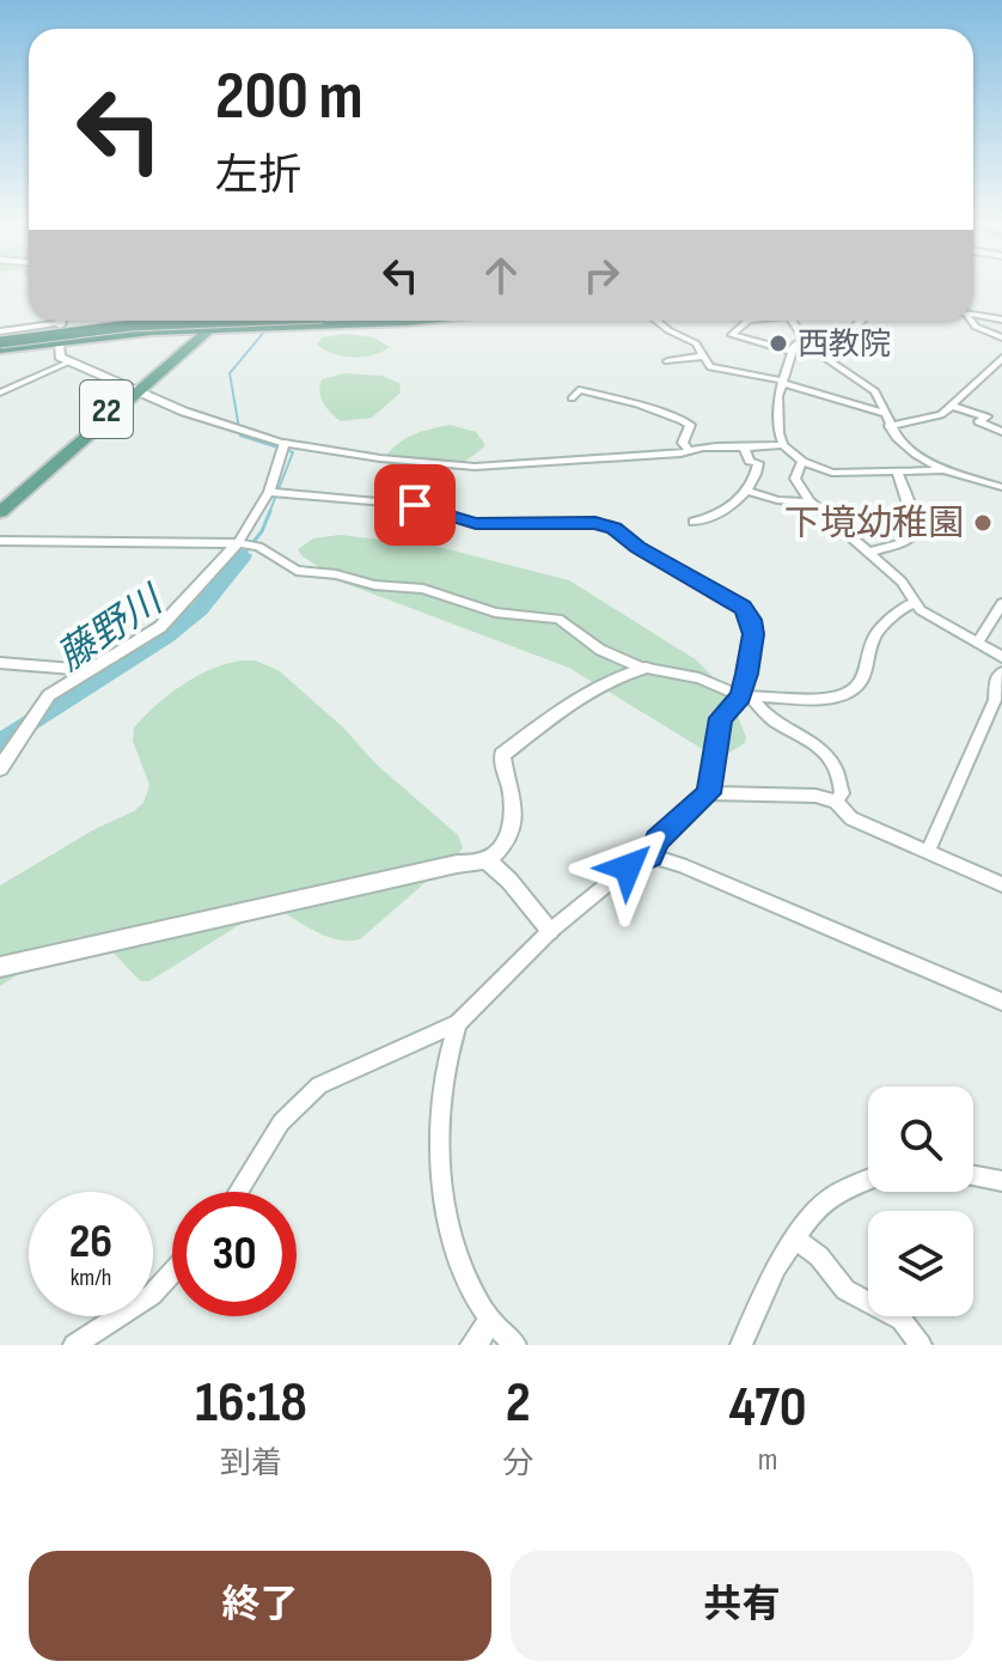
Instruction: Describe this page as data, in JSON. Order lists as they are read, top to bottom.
{
  "streets": {
    "main road": ["22"]
  },
  "water": ["藤野川"],
  "places": ["西教院", "下境幼稚園"],
  "page": {
    "turn": ["200 m", "左折"],
    "speed": "26 km/h",
    "limit": "30",
    "eta": [
      "16:18",
      "到着",
      "2",
      "分",
      "470",
      "m"
    ],
    "buttons": ["終了", "共有"]
  }
}
